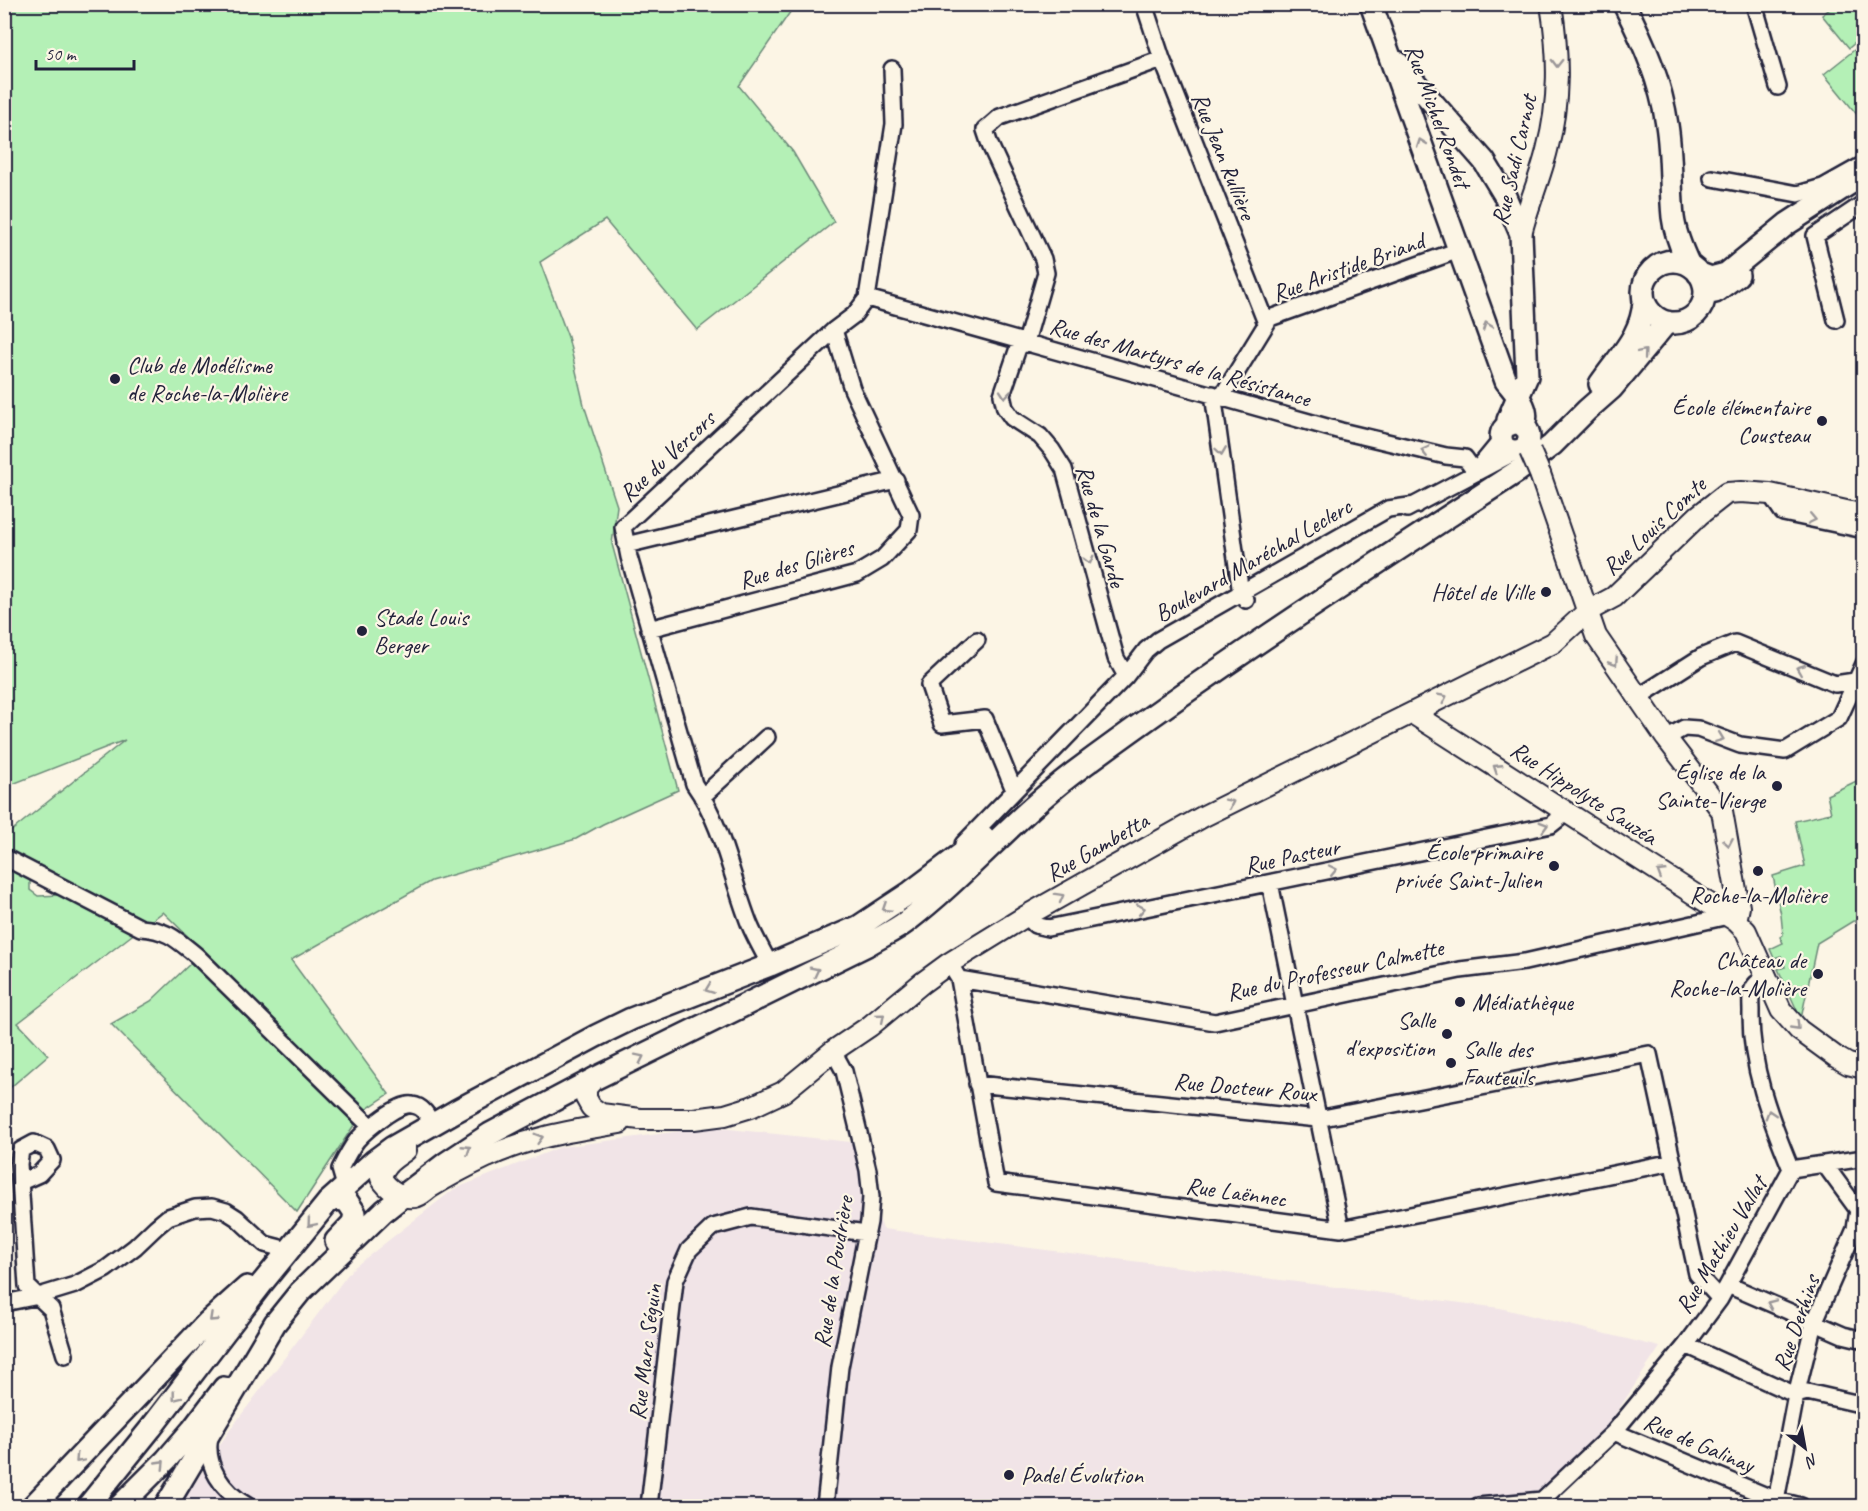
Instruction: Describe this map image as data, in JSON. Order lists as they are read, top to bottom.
{
  "streets": {
    "main road": ["Rue Michel Rondet", "Rue Sadi Carnot"],
    "street": [
      "Rue Jean Rullière",
      "Rue Aristide Briand",
      "Rue des Martyrs de la Résistance",
      "Rue du Vercors",
      "Rue de la Garde",
      "Rue Louis Comte",
      "Boulevard Maréchal Leclerc",
      "Rue des Glières",
      "Rue Hippolyte Sauzéa",
      "Rue Gambetta",
      "Rue Pasteur",
      "Rue du Professeur Calmette",
      "Rue Docteur Roux",
      "Rue Laënnec",
      "Rue Mathieu Vallat",
      "Rue de la Poudrière",
      "Rue Derhins",
      "Rue Marc Séguin",
      "Rue de Galinay"
    ]
  },
  "crossings": [
    ["Rue Michel Rondet", "Rue Sadi Carnot"],
    ["Rue Michel Rondet", "Rue Aristide Briand"],
    ["Rue Jean Rullière", "Rue Aristide Briand"],
    ["Rue Jean Rullière", "Rue de la Garde"],
    ["Rue Sadi Carnot", "Boulevard Maréchal Leclerc"],
    ["Rue Aristide Briand", "Rue des Martyrs de la Résistance"],
    ["Rue des Martyrs de la Résistance", "Rue du Vercors"],
    ["Rue des Martyrs de la Résistance", "Rue de la Garde"],
    ["Rue des Martyrs de la Résistance", "Boulevard Maréchal Leclerc"],
    ["Rue du Vercors", "Rue des Glières"],
    ["Rue de la Garde", "Boulevard Maréchal Leclerc"],
    ["Rue Louis Comte", "Rue Gambetta"],
    ["Rue Hippolyte Sauzéa", "Rue Gambetta"],
    ["Rue Hippolyte Sauzéa", "Rue Pasteur"],
    ["Rue Hippolyte Sauzéa", "Rue du Professeur Calmette"],
    ["Rue Gambetta", "Rue Pasteur"],
    ["Rue Gambetta", "Rue du Professeur Calmette"],
    ["Rue Gambetta", "Rue Laënnec"],
    ["Rue Gambetta", "Rue de la Poudrière"],
    ["Rue du Professeur Calmette", "Rue Laënnec"],
    ["Rue Docteur Roux", "Rue Laënnec"],
    ["Rue Mathieu Vallat", "Rue de Galinay"],
    ["Rue de la Poudrière", "Rue Marc Séguin"],
    ["Rue Derhins", "Rue de Galinay"]
  ],
  "one_way": [
    "Rue Sadi Carnot",
    "Rue des Martyrs de la Résistance",
    "Rue de la Garde",
    "Rue Hippolyte Sauzéa",
    "Rue Gambetta",
    "Rue Pasteur"
  ],
  "places": [
    "Club de Modélisme de Roche-la-Molière",
    "École élémentaire Cousteau",
    "Hôtel de Ville",
    "Stade Louis Berger",
    "Église de la Sainte-Vierge",
    "École primaire privée Saint-Julien",
    "Roche-la-Molière",
    "Château de Roche-la-Molière",
    "Médiathèque",
    "Salle d'exposition",
    "Salle des Fauteuils",
    "Padel Évolution"
  ],
  "scale_bar": "50 m",
  "north": "bottom right"
}
